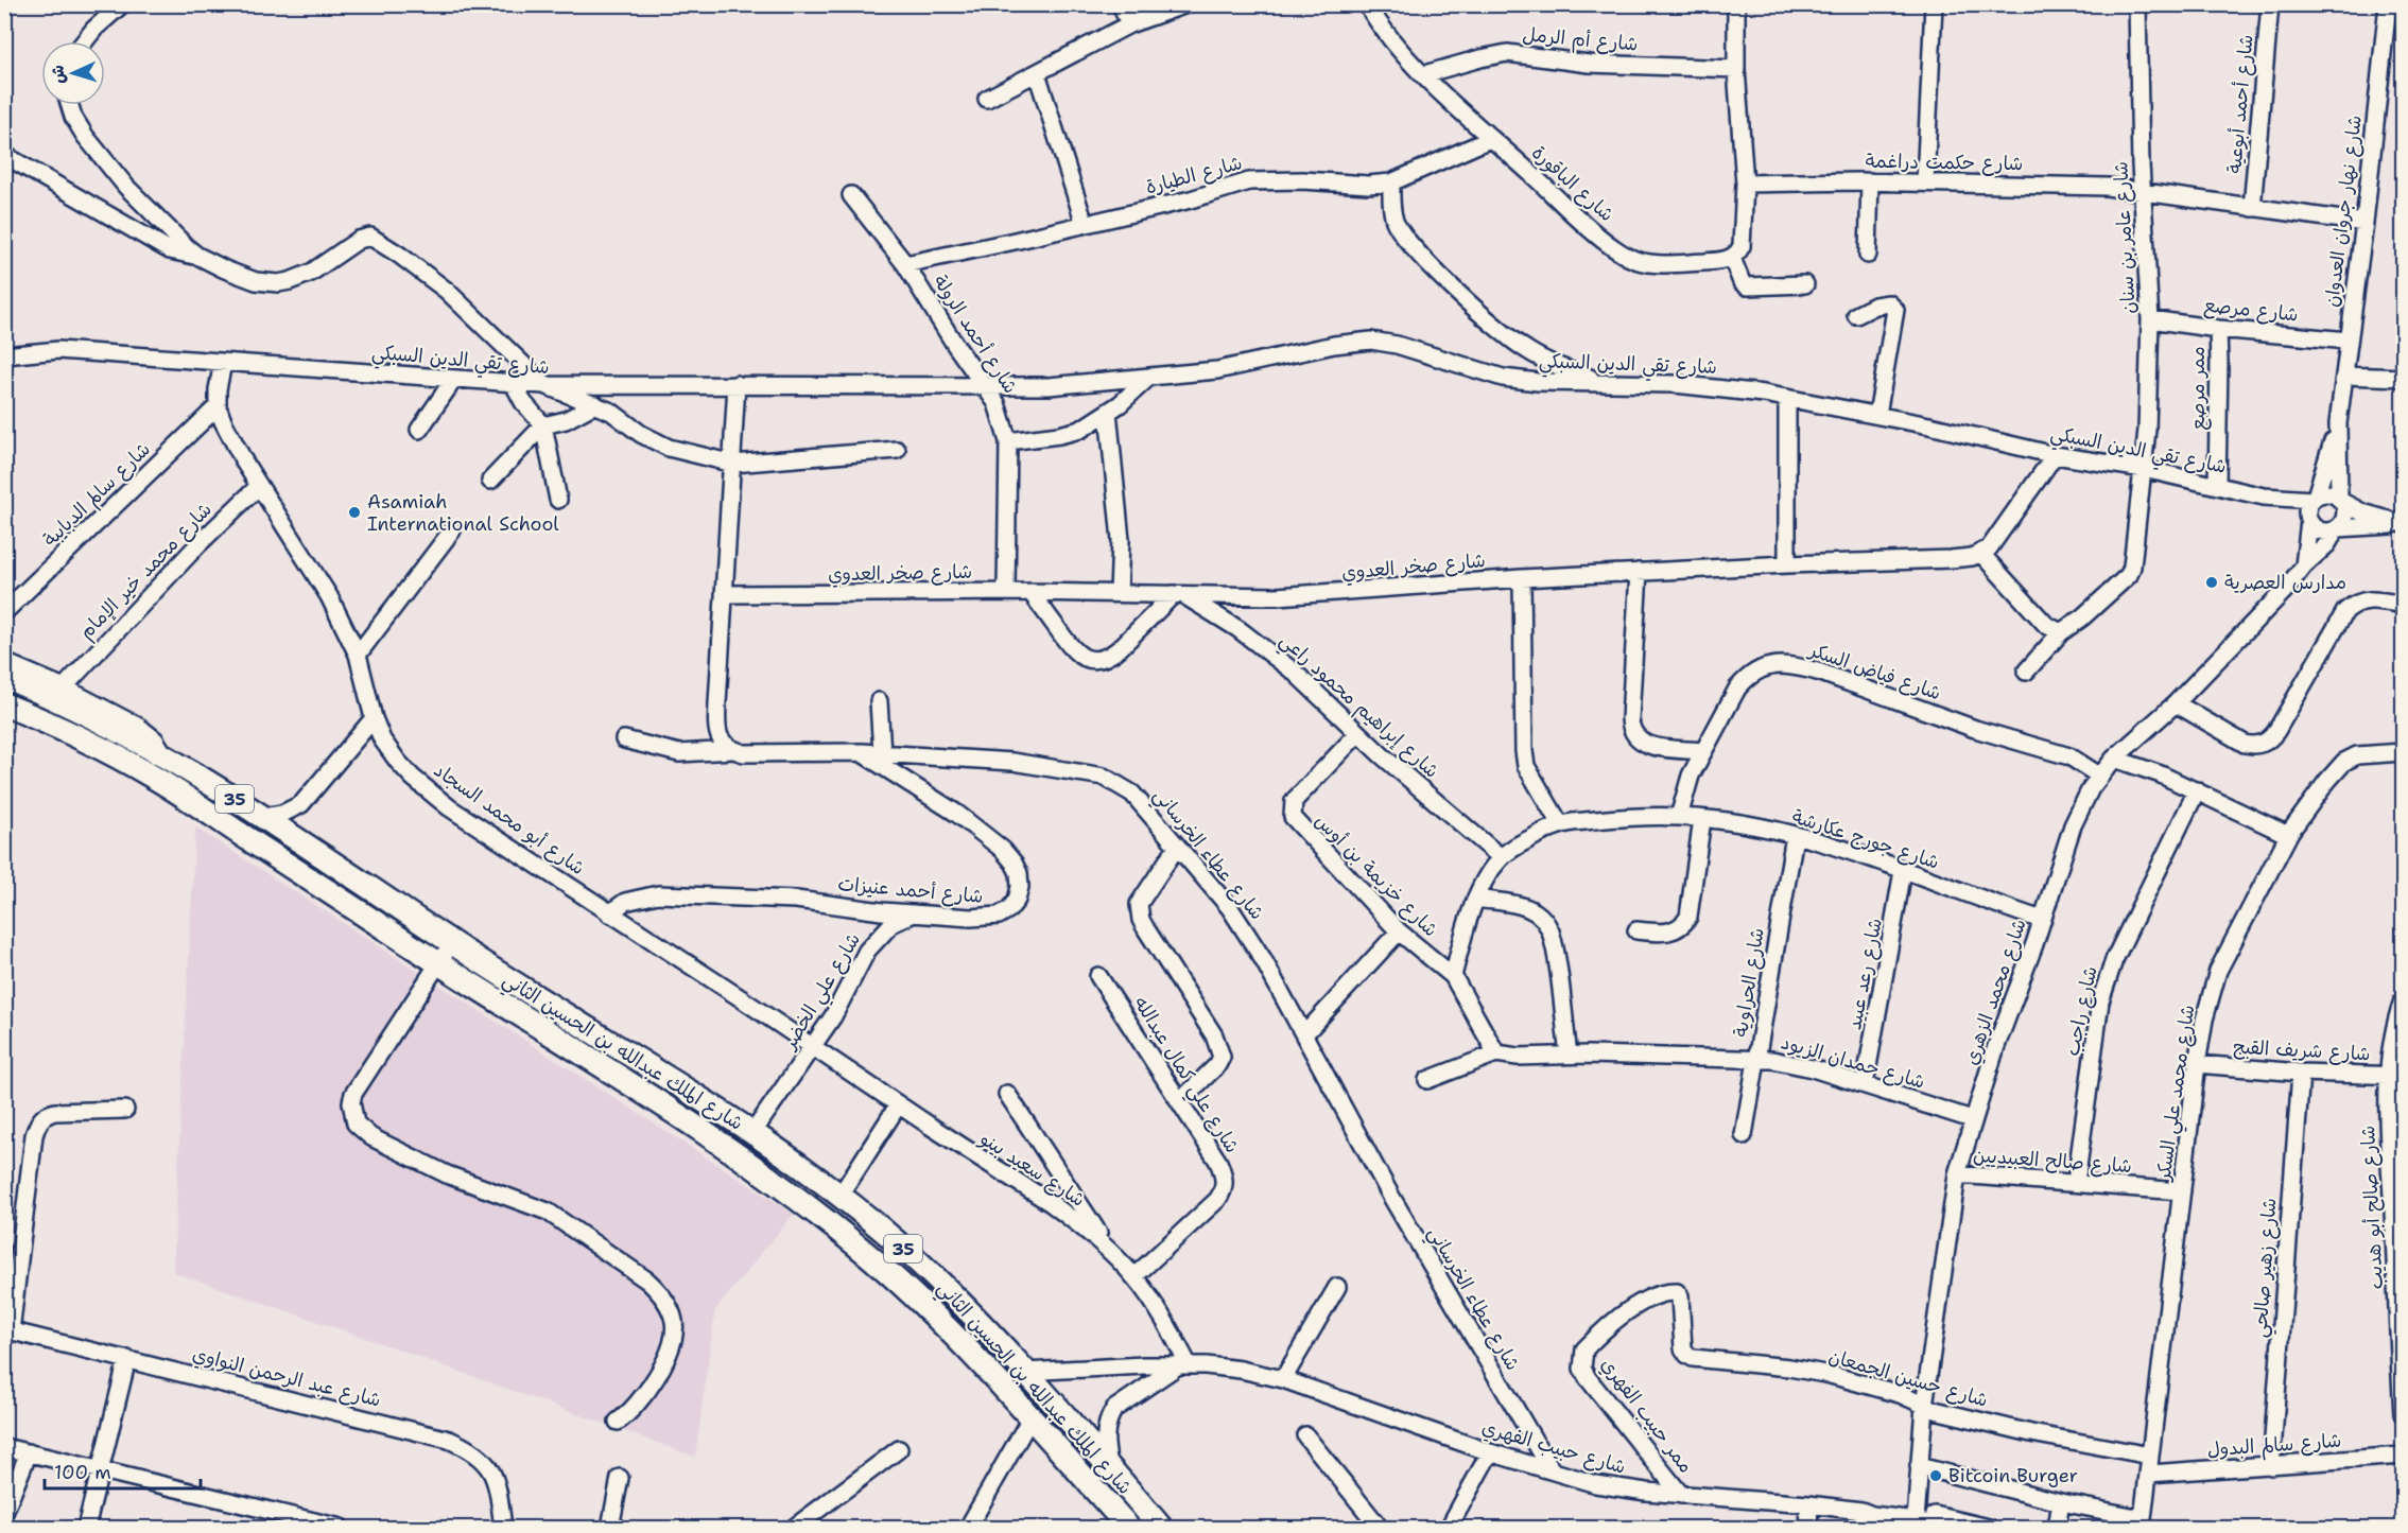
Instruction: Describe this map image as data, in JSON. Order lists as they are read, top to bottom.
{
  "streets": {
    "highway": ["35", "شارع الملك عبدالله بن الحسين الثاني"],
    "street": [
      "شارع أم الرمل",
      "شارع أحمد أبوعية",
      "شارع حكمت دراغمة",
      "شارع الطيارة",
      "شارع الباقورة",
      "شارع نهار جروان العدوان",
      "شارع عامر بن سنان",
      "شارع مرصع",
      "شارع أحمد الرولة",
      "شارع تقي الدين السبكي",
      "ممر مرصع",
      "شارع سالم الدبايبة",
      "شارع صخر العدوي",
      "شارع محمد خير الإمام",
      "شارع فياض السكر",
      "شارع إبراهيم محمود راعي",
      "شارع أبو محمد السجاد",
      "شارع جورج عكارشة",
      "شارع عطاء الخرساني",
      "شارع خزيمة بن أوس",
      "شارع أحمد عنيزات",
      "شارع رعد عبيد",
      "شارع الحراوية",
      "شارع علي الخضر",
      "شارع محمد الزهري",
      "شارع راجب",
      "شارع شريف القبج",
      "شارع حمدان الزيود",
      "شارع علي كمال عبدالله",
      "شارع محمد علي السكر",
      "شارع صالح العبيديين",
      "شارع سعيد بينو",
      "شارع صالح أبو هديب",
      "شارع زهير صالحي",
      "شارع عبد الرحمن النواوي",
      "شارع حسين الجمعان",
      "ممر حبيب الفهري",
      "شارع سالم البدول",
      "شارع حبيب الفهري"
    ]
  },
  "crossings": [
    ["شارع أم الرمل", "شارع الباقورة"],
    ["شارع أحمد أبوعية", "شارع حكمت دراغمة"],
    ["شارع حكمت دراغمة", "شارع نهار جروان العدوان"],
    ["شارع حكمت دراغمة", "شارع عامر بن سنان"],
    ["شارع الطيارة", "شارع الباقورة"],
    ["شارع الطيارة", "شارع أحمد الرولة"],
    ["شارع نهار جروان العدوان", "شارع مرصع"],
    ["شارع نهار جروان العدوان", "شارع تقي الدين السبكي"],
    ["شارع نهار جروان العدوان", "شارع محمد الزهري"],
    ["شارع عامر بن سنان", "شارع مرصع"],
    ["شارع عامر بن سنان", "شارع تقي الدين السبكي"],
    ["شارع مرصع", "ممر مرصع"],
    ["شارع أحمد الرولة", "شارع تقي الدين السبكي"],
    ["شارع أحمد الرولة", "شارع صخر العدوي"],
    ["شارع تقي الدين السبكي", "ممر مرصع"],
    ["شارع تقي الدين السبكي", "شارع أبو محمد السجاد"],
    ["شارع تقي الدين السبكي", "شارع محمد الزهري"],
    ["شارع سالم الدبايبة", "شارع أبو محمد السجاد"],
    ["شارع صخر العدوي", "شارع إبراهيم محمود راعي"],
    ["شارع محمد خير الإمام", "شارع أبو محمد السجاد"],
    ["شارع فياض السكر", "شارع جورج عكارشة"],
    ["شارع فياض السكر", "شارع محمد الزهري"],
    ["شارع إبراهيم محمود راعي", "شارع جورج عكارشة"],
    ["شارع إبراهيم محمود راعي", "شارع خزيمة بن أوس"],
    ["شارع أبو محمد السجاد", "شارع أحمد عنيزات"],
    ["شارع أبو محمد السجاد", "شارع علي الخضر"],
    ["شارع أبو محمد السجاد", "شارع سعيد بينو"],
    ["شارع جورج عكارشة", "شارع خزيمة بن أوس"],
    ["شارع جورج عكارشة", "شارع رعد عبيد"],
    ["شارع جورج عكارشة", "شارع الحراوية"],
    ["شارع جورج عكارشة", "شارع محمد الزهري"],
    ["شارع عطاء الخرساني", "شارع أحمد عنيزات"],
    ["شارع عطاء الخرساني", "شارع حبيب الفهري"],
    ["شارع أحمد عنيزات", "شارع علي الخضر"],
    ["شارع رعد عبيد", "شارع حمدان الزيود"],
    ["شارع الحراوية", "شارع حمدان الزيود"],
    ["شارع علي الخضر", "شارع الملك عبدالله بن الحسين الثاني"],
    ["شارع علي الخضر", "شارع سعيد بينو"],
    ["شارع محمد الزهري", "شارع حمدان الزيود"],
    ["شارع محمد الزهري", "شارع صالح العبيديين"],
    ["شارع محمد الزهري", "شارع حسين الجمعان"],
    ["شارع محمد الزهري", "شارع حبيب الفهري"],
    ["شارع راجب", "شارع صالح العبيديين"],
    ["شارع شريف القبج", "شارع محمد علي السكر"],
    ["شارع شريف القبج", "شارع صالح أبو هديب"],
    ["شارع شريف القبج", "شارع زهير صالحي"],
    ["شارع الملك عبدالله بن الحسين الثاني", "شارع حبيب الفهري"],
    ["شارع علي كمال عبدالله", "شارع سعيد بينو"],
    ["شارع محمد علي السكر", "شارع صالح العبيديين"],
    ["شارع محمد علي السكر", "شارع حسين الجمعان"],
    ["شارع محمد علي السكر", "شارع سالم البدول"],
    ["شارع سعيد بينو", "شارع حبيب الفهري"],
    ["شارع زهير صالحي", "شارع سالم البدول"],
    ["شارع حسين الجمعان", "ممر حبيب الفهري"],
    ["ممر حبيب الفهري", "شارع حبيب الفهري"]
  ],
  "places": ["Asamiah International School", "مدارس العصرية", "Bitcoin Burger"],
  "scale_bar": "100 m",
  "north": "left"
}
